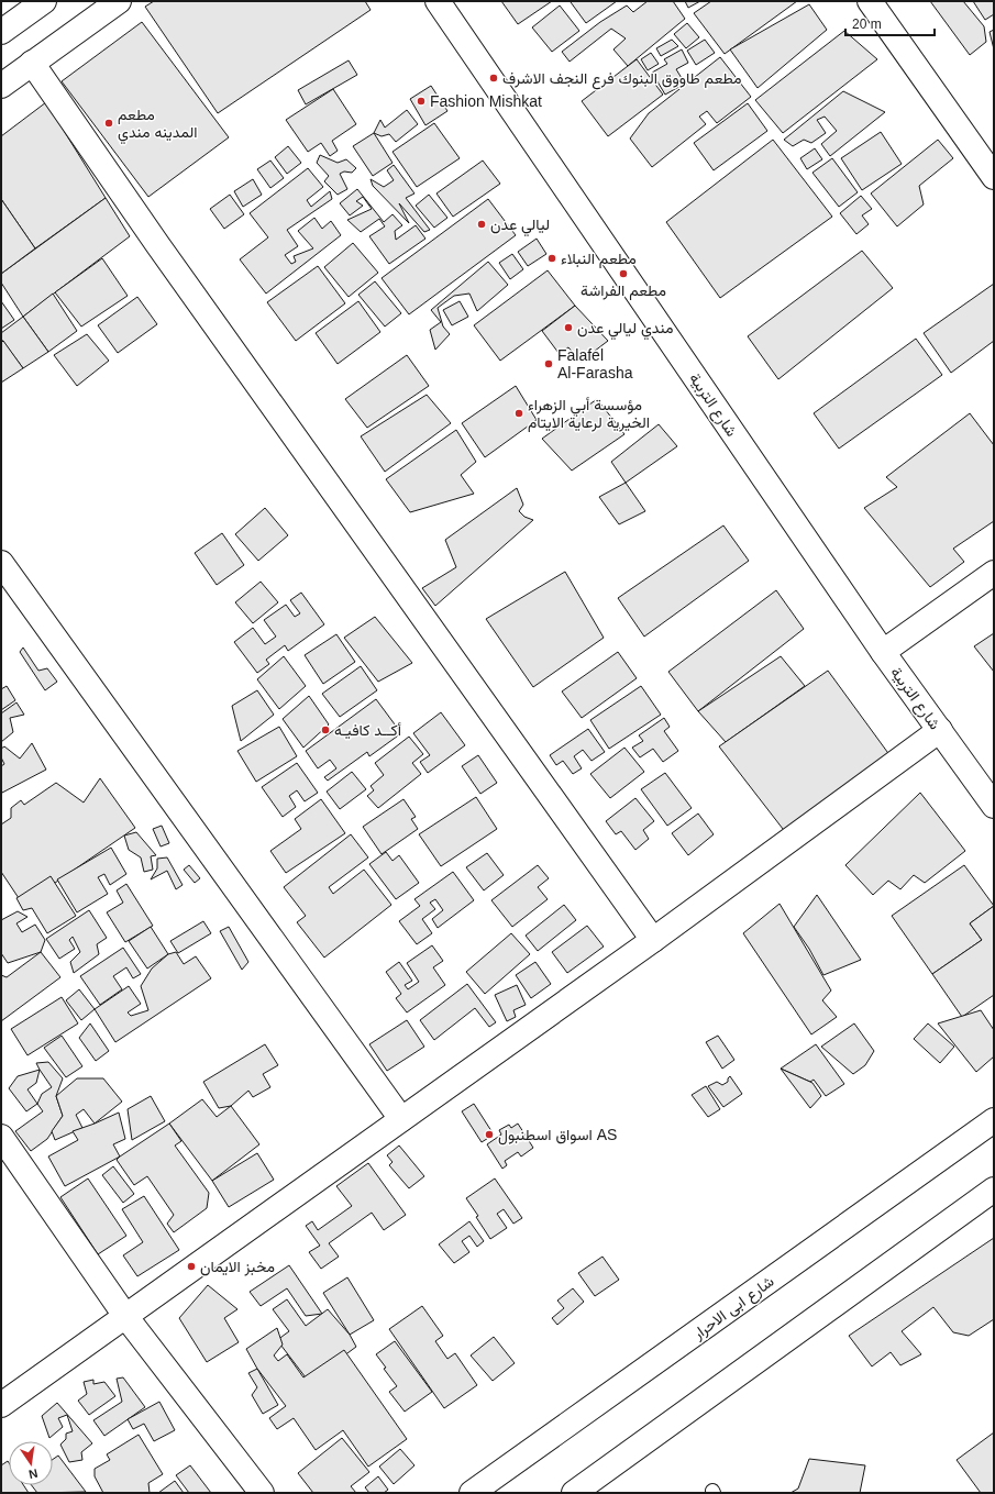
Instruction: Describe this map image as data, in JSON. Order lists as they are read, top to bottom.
{
  "streets": {
    "street": ["شارع التربية", "شارع ابی الاحرار"]
  },
  "places": [
    "مطعم طاووق البنوك فرع النجف الاشرف",
    "Fashion Mishkat",
    "مطعم المدينه مندي",
    "ليالي عدن",
    "مطعم النبلاء",
    "مطعم الفراشة",
    "مندي ليالي عدن",
    "Falafel Al-Farasha",
    "مؤسسة أبي الزهراء الخيرية لرعاية الايتام",
    "أكــد كافيـه",
    "اسواق اسطنبول AS",
    "مخبز الايمان"
  ],
  "scale_bar": "20 m",
  "north": "bottom"
}
